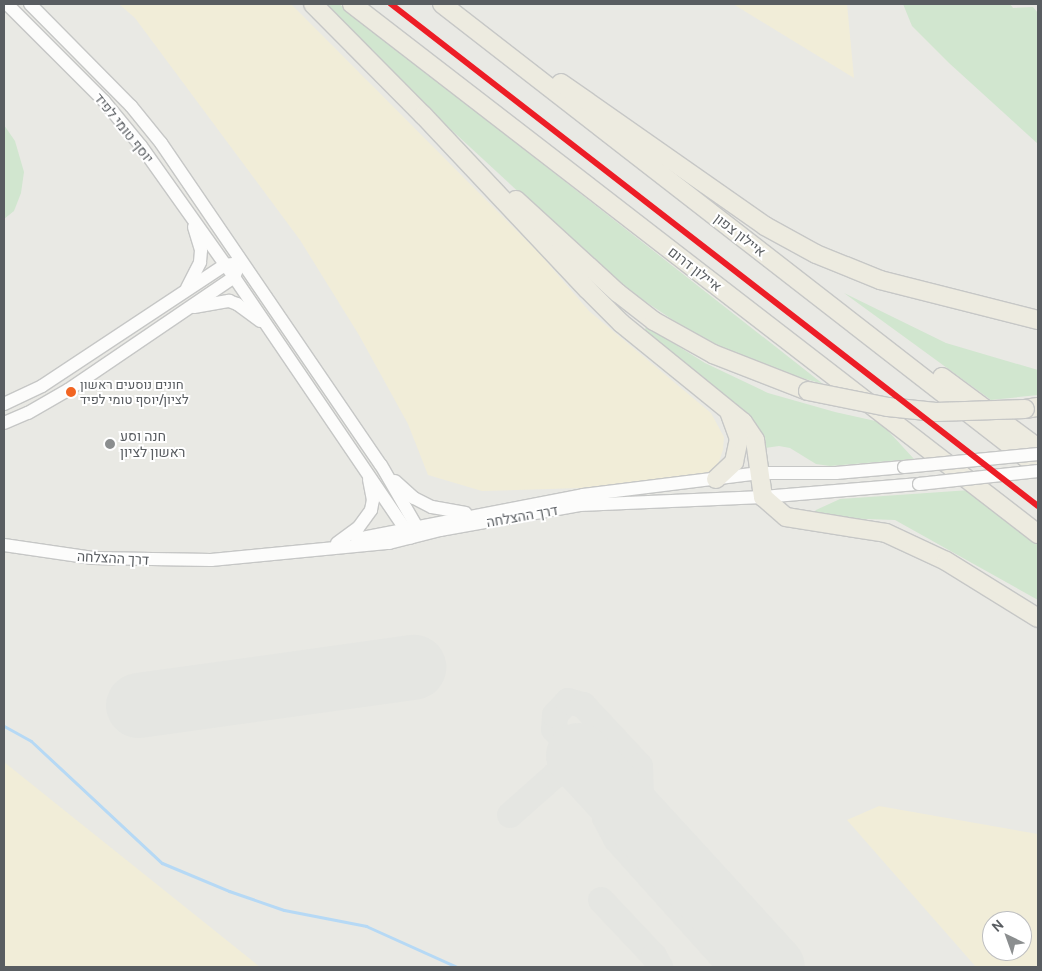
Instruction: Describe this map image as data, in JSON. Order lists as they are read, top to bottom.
{
  "streets": {
    "highway": ["איילון צפון", "איילון דרום"],
    "street": ["יוסף טומי לפיד", "דרך ההצלחה"]
  },
  "crossings": [
    ["יוסף טומי לפיד", "דרך ההצלחה"]
  ],
  "places": ["חונים נוסעים ראשון לציון/יוסף טומי לפיד", "חנה וסע ראשון לציון"],
  "north": "top left"
}
